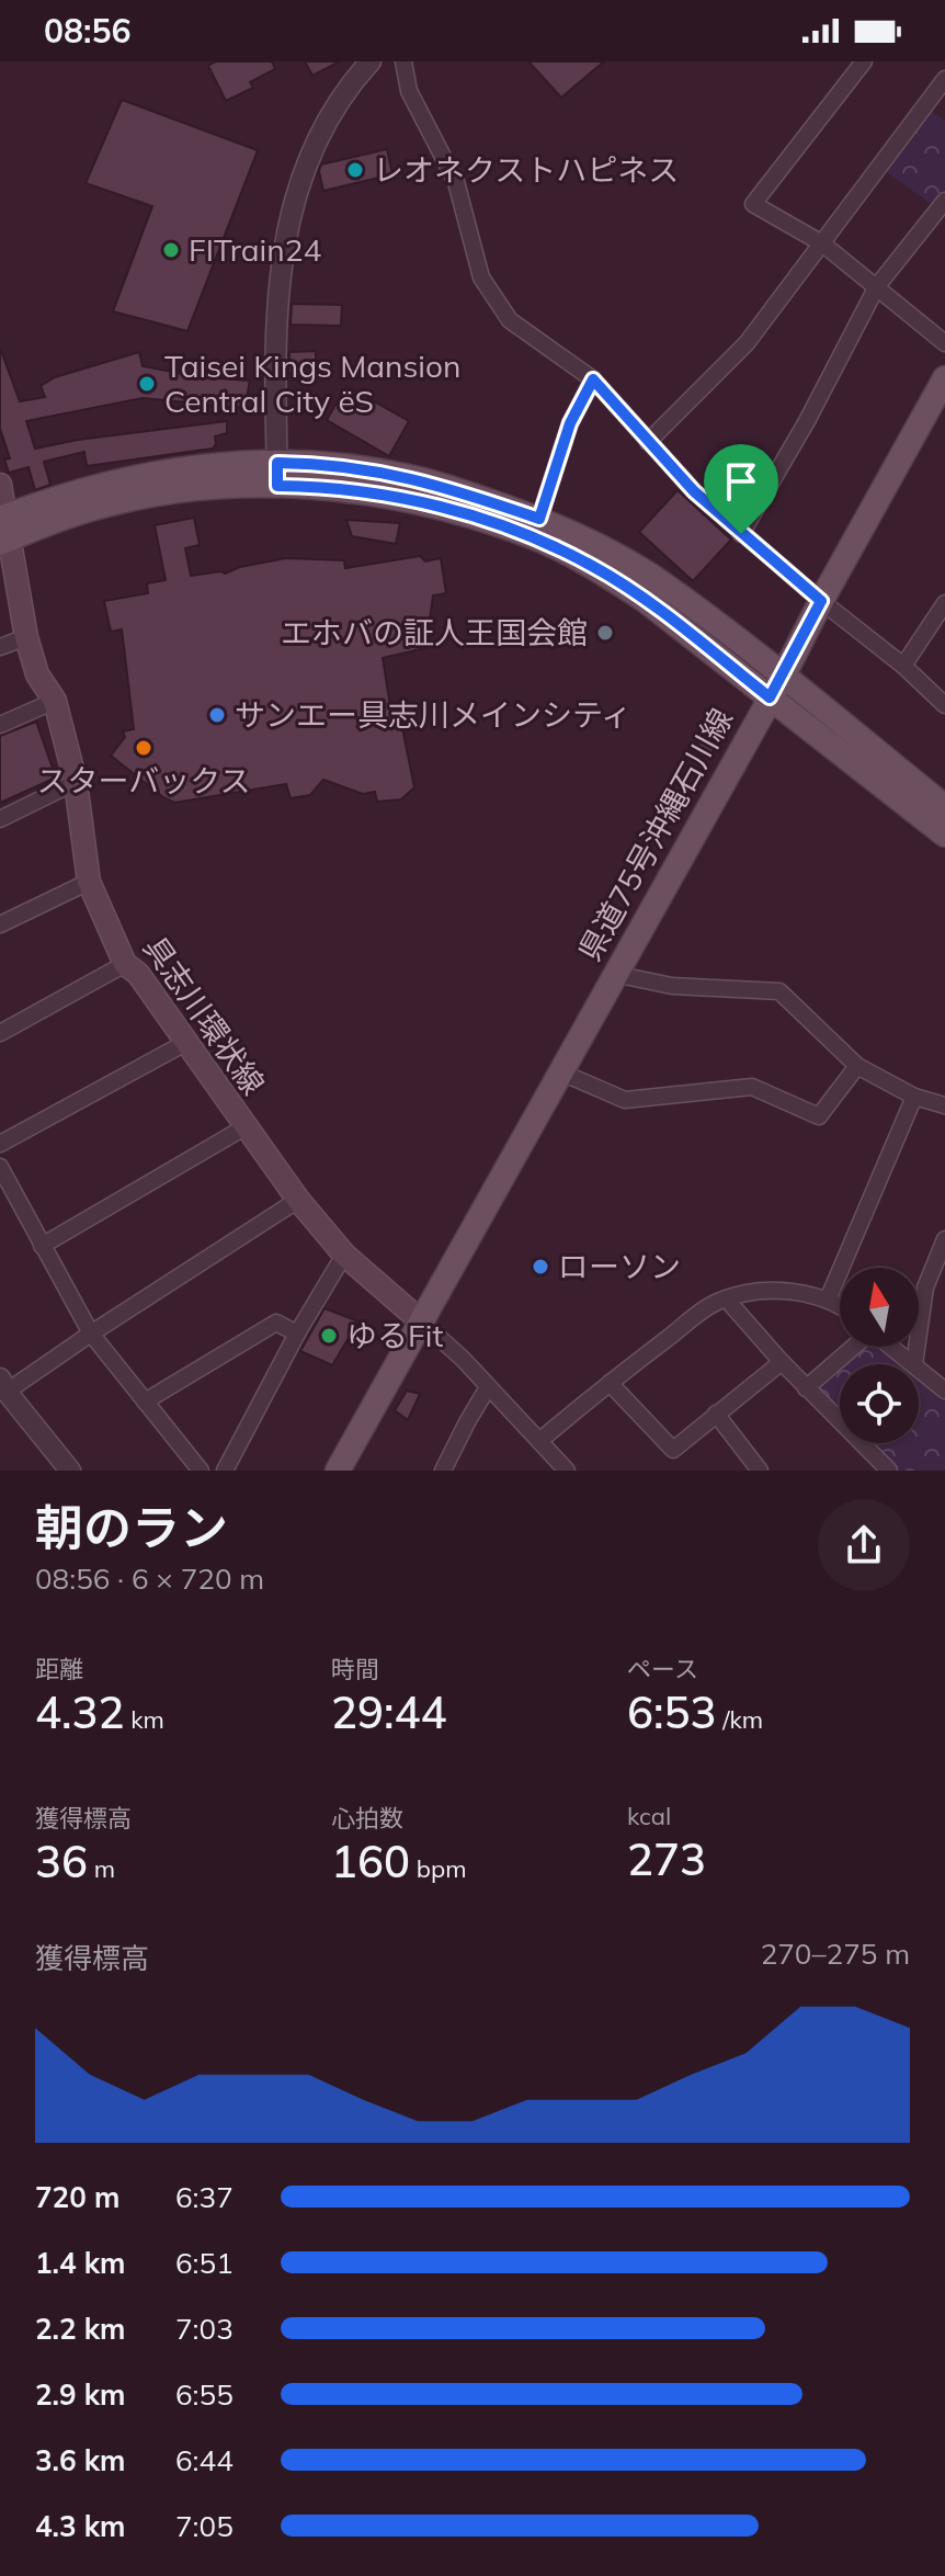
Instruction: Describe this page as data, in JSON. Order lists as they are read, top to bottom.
{
  "streets": {
    "main road": ["県道75号沖縄石川線", "具志川環状線"]
  },
  "crossings": [
    ["県道75号沖縄石川線", "具志川環状線"]
  ],
  "places": [
    "レオネクストハピネス",
    "FITrain24",
    "Taisei Kings Mansion Central City ëS",
    "エホバの証人王国会館",
    "サンエー具志川メインシティ",
    "スターバックス",
    "ローソン",
    "ゆるFit"
  ],
  "north": "top",
  "page": {
    "status": "08:56",
    "heading": ["朝のラン", "08:56 · 6 × 720 m"],
    "stats": [
      ["距離", "4.32 km"],
      ["時間", "29:44"],
      ["ペース", "6:53 /km"],
      ["獲得標高", "36 m"],
      ["心拍数", "160 bpm"],
      ["kcal", "273"]
    ],
    "chart": ["獲得標高", "270–275 m"],
    "list": [
      {
        "name": "720 m",
        "note": "6:37"
      },
      {
        "name": "1.4 km",
        "note": "6:51"
      },
      {
        "name": "2.2 km",
        "note": "7:03"
      },
      {
        "name": "2.9 km",
        "note": "6:55"
      },
      {
        "name": "3.6 km",
        "note": "6:44"
      },
      {
        "name": "4.3 km",
        "note": "7:05"
      }
    ]
  }
}
